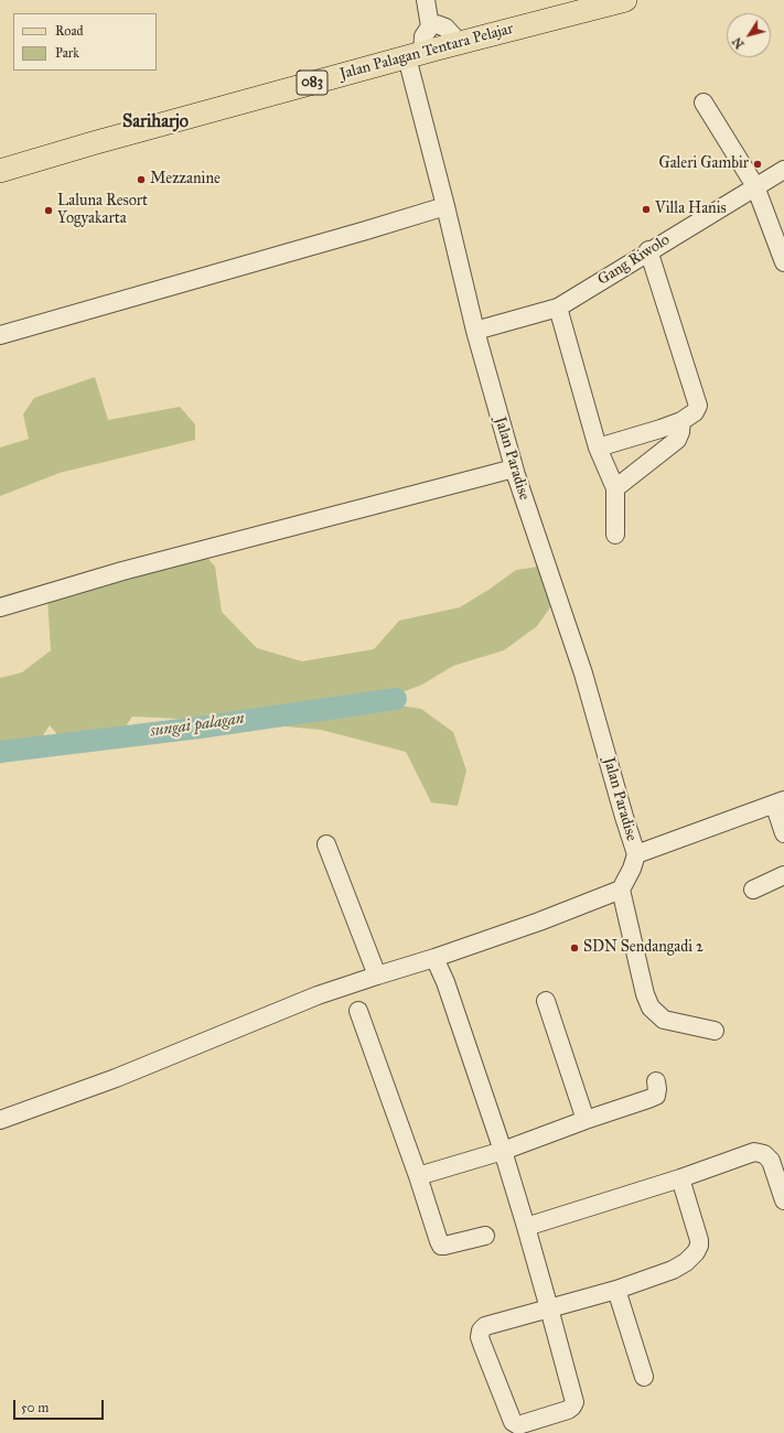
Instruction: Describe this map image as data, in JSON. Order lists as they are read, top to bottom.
{
  "streets": {
    "main road": ["Jalan Palagan Tentara Pelajar", "083"],
    "street": ["Gang Riwolo", "Jalan Paradise"]
  },
  "crossings": [
    ["Jalan Palagan Tentara Pelajar", "Jalan Paradise"],
    ["Gang Riwolo", "Jalan Paradise"]
  ],
  "districts": ["Sariharjo"],
  "water": ["sungai palagan"],
  "places": [
    "Galeri Gambir",
    "Mezzanine",
    "Villa Hanis",
    "Laluna Resort Yogyakarta",
    "SDN Sendangadi 2"
  ],
  "legend": ["Road", "Park"],
  "scale_bar": "50 m",
  "north": "bottom left"
}
